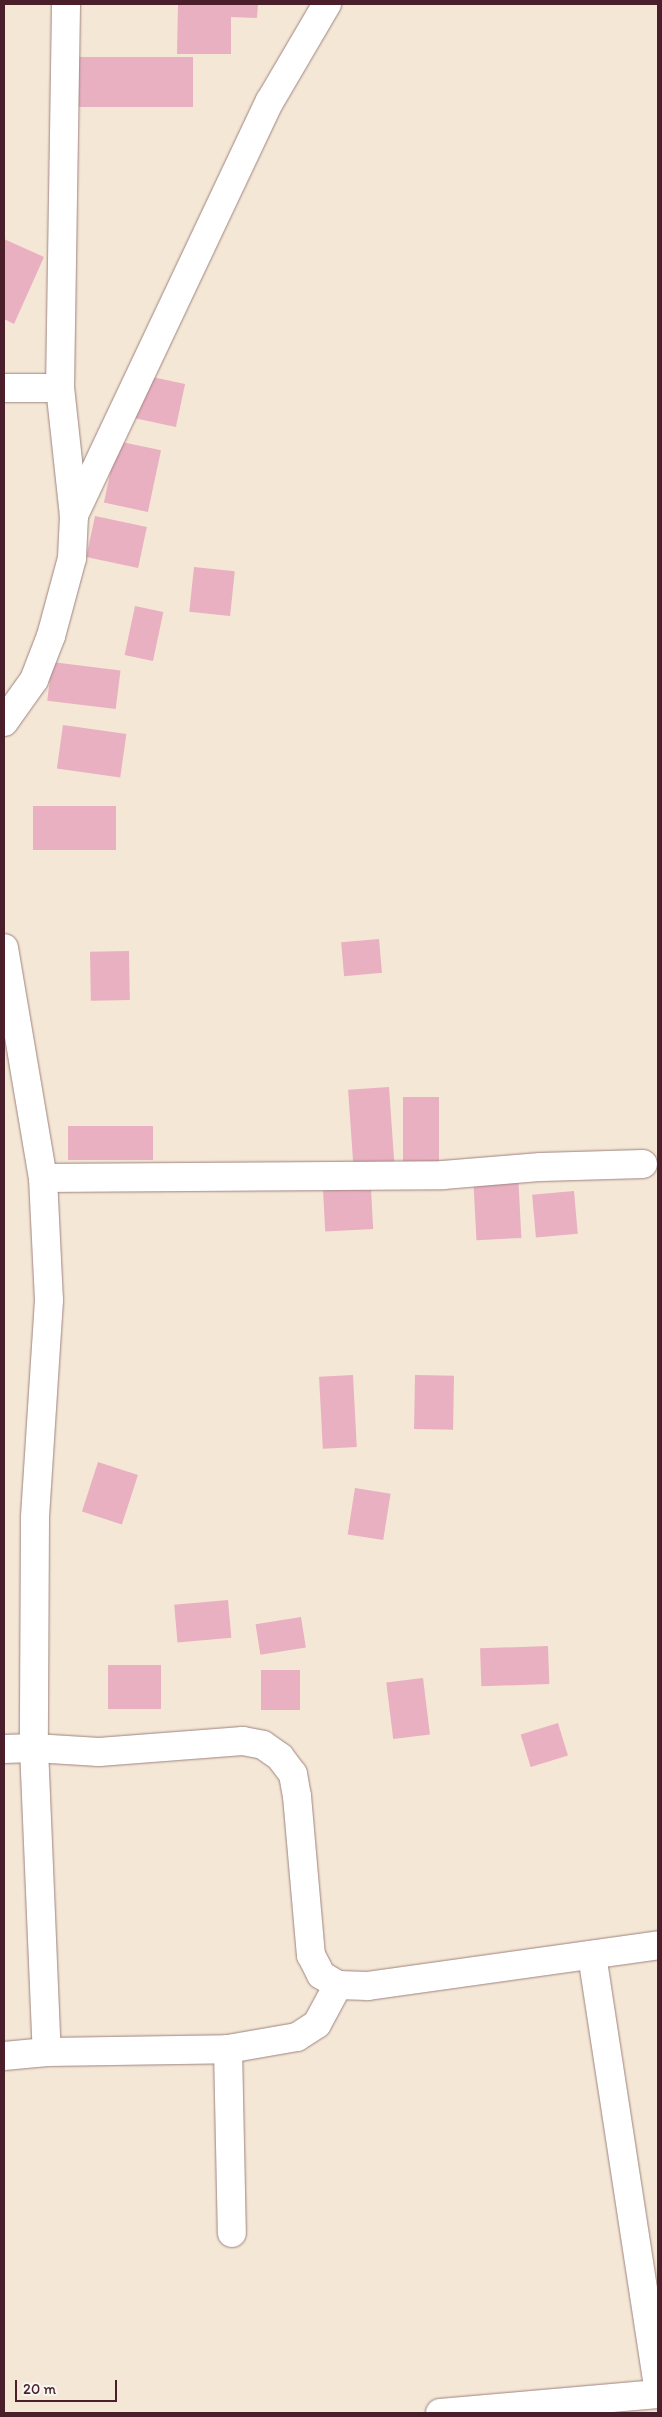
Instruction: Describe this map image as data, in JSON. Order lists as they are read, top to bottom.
{
  "scale_bar": "20 m"
}
